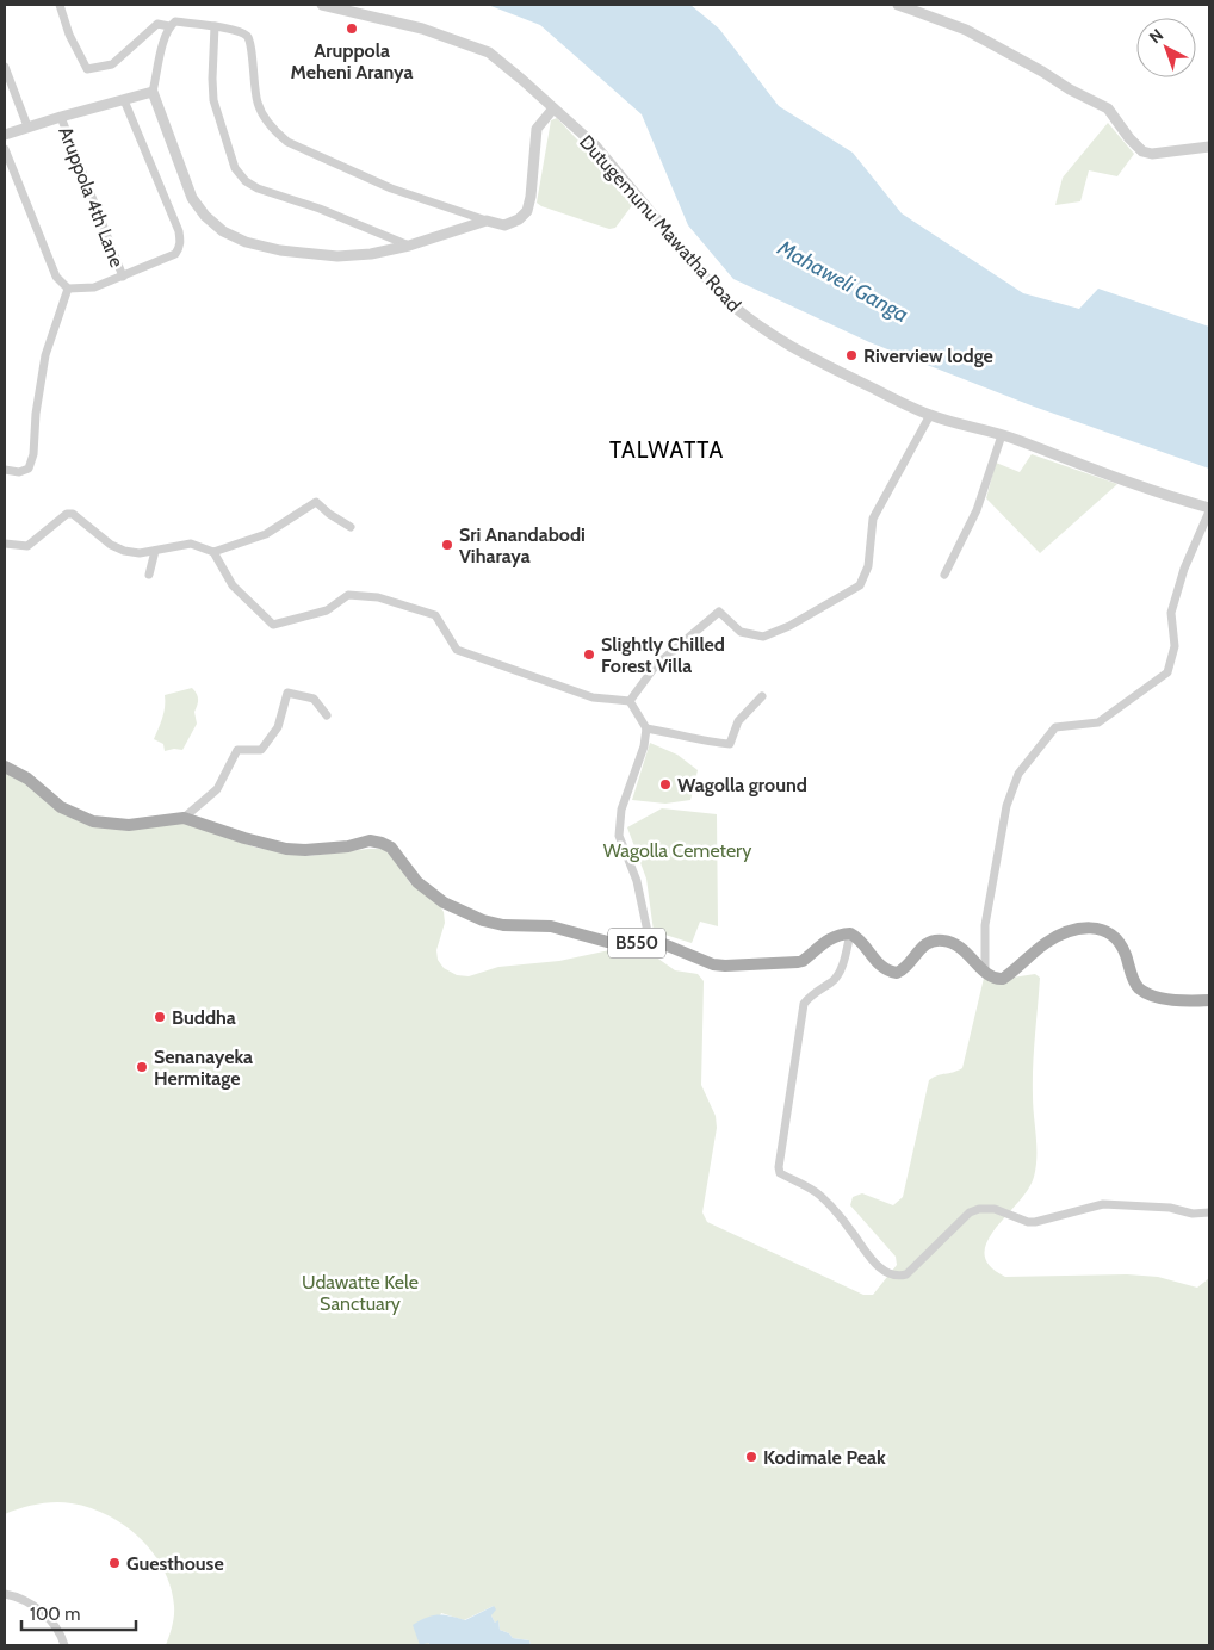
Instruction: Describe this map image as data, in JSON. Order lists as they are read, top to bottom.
{
  "streets": {
    "main road": ["B550"],
    "street": ["Aruppola 4th Lane", "Dutugemunu Mawatha Road"]
  },
  "districts": ["TALWATTA"],
  "water": ["Mahaweli Ganga"],
  "parks": ["Wagolla Cemetery", "Udawatte Kele Sanctuary"],
  "places": [
    "Aruppola Meheni Aranya",
    "Riverview lodge",
    "Sri Anandabodi Viharaya",
    "Slightly Chilled Forest Villa",
    "Wagolla ground",
    "Buddha",
    "Senanayeka Hermitage",
    "Kodimale Peak",
    "Guesthouse"
  ],
  "scale_bar": "100 m",
  "north": "top left"
}
